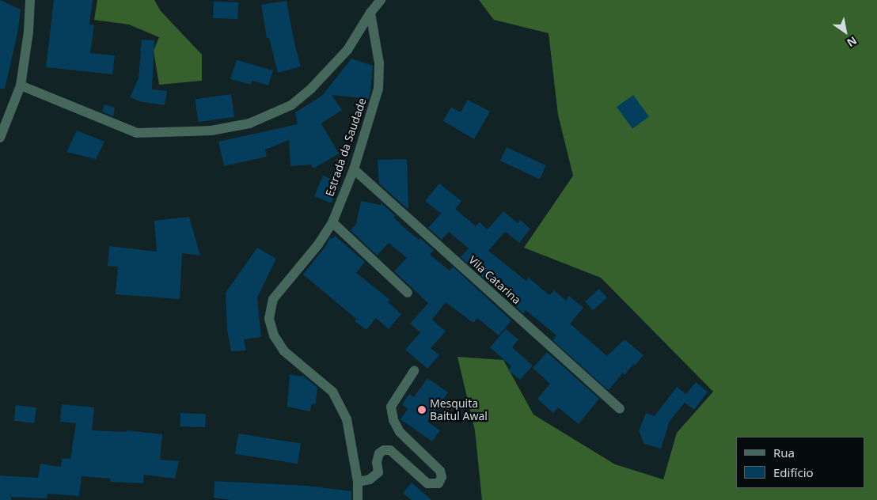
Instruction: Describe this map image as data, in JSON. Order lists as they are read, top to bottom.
{
  "streets": {
    "street": ["Estrada da Saudade", "Vila Catarina"]
  },
  "crossings": [
    ["Estrada da Saudade", "Vila Catarina"]
  ],
  "places": ["Mesquita Baitul Awal"],
  "legend": ["Rua", "Edifício"],
  "north": "bottom right"
}
